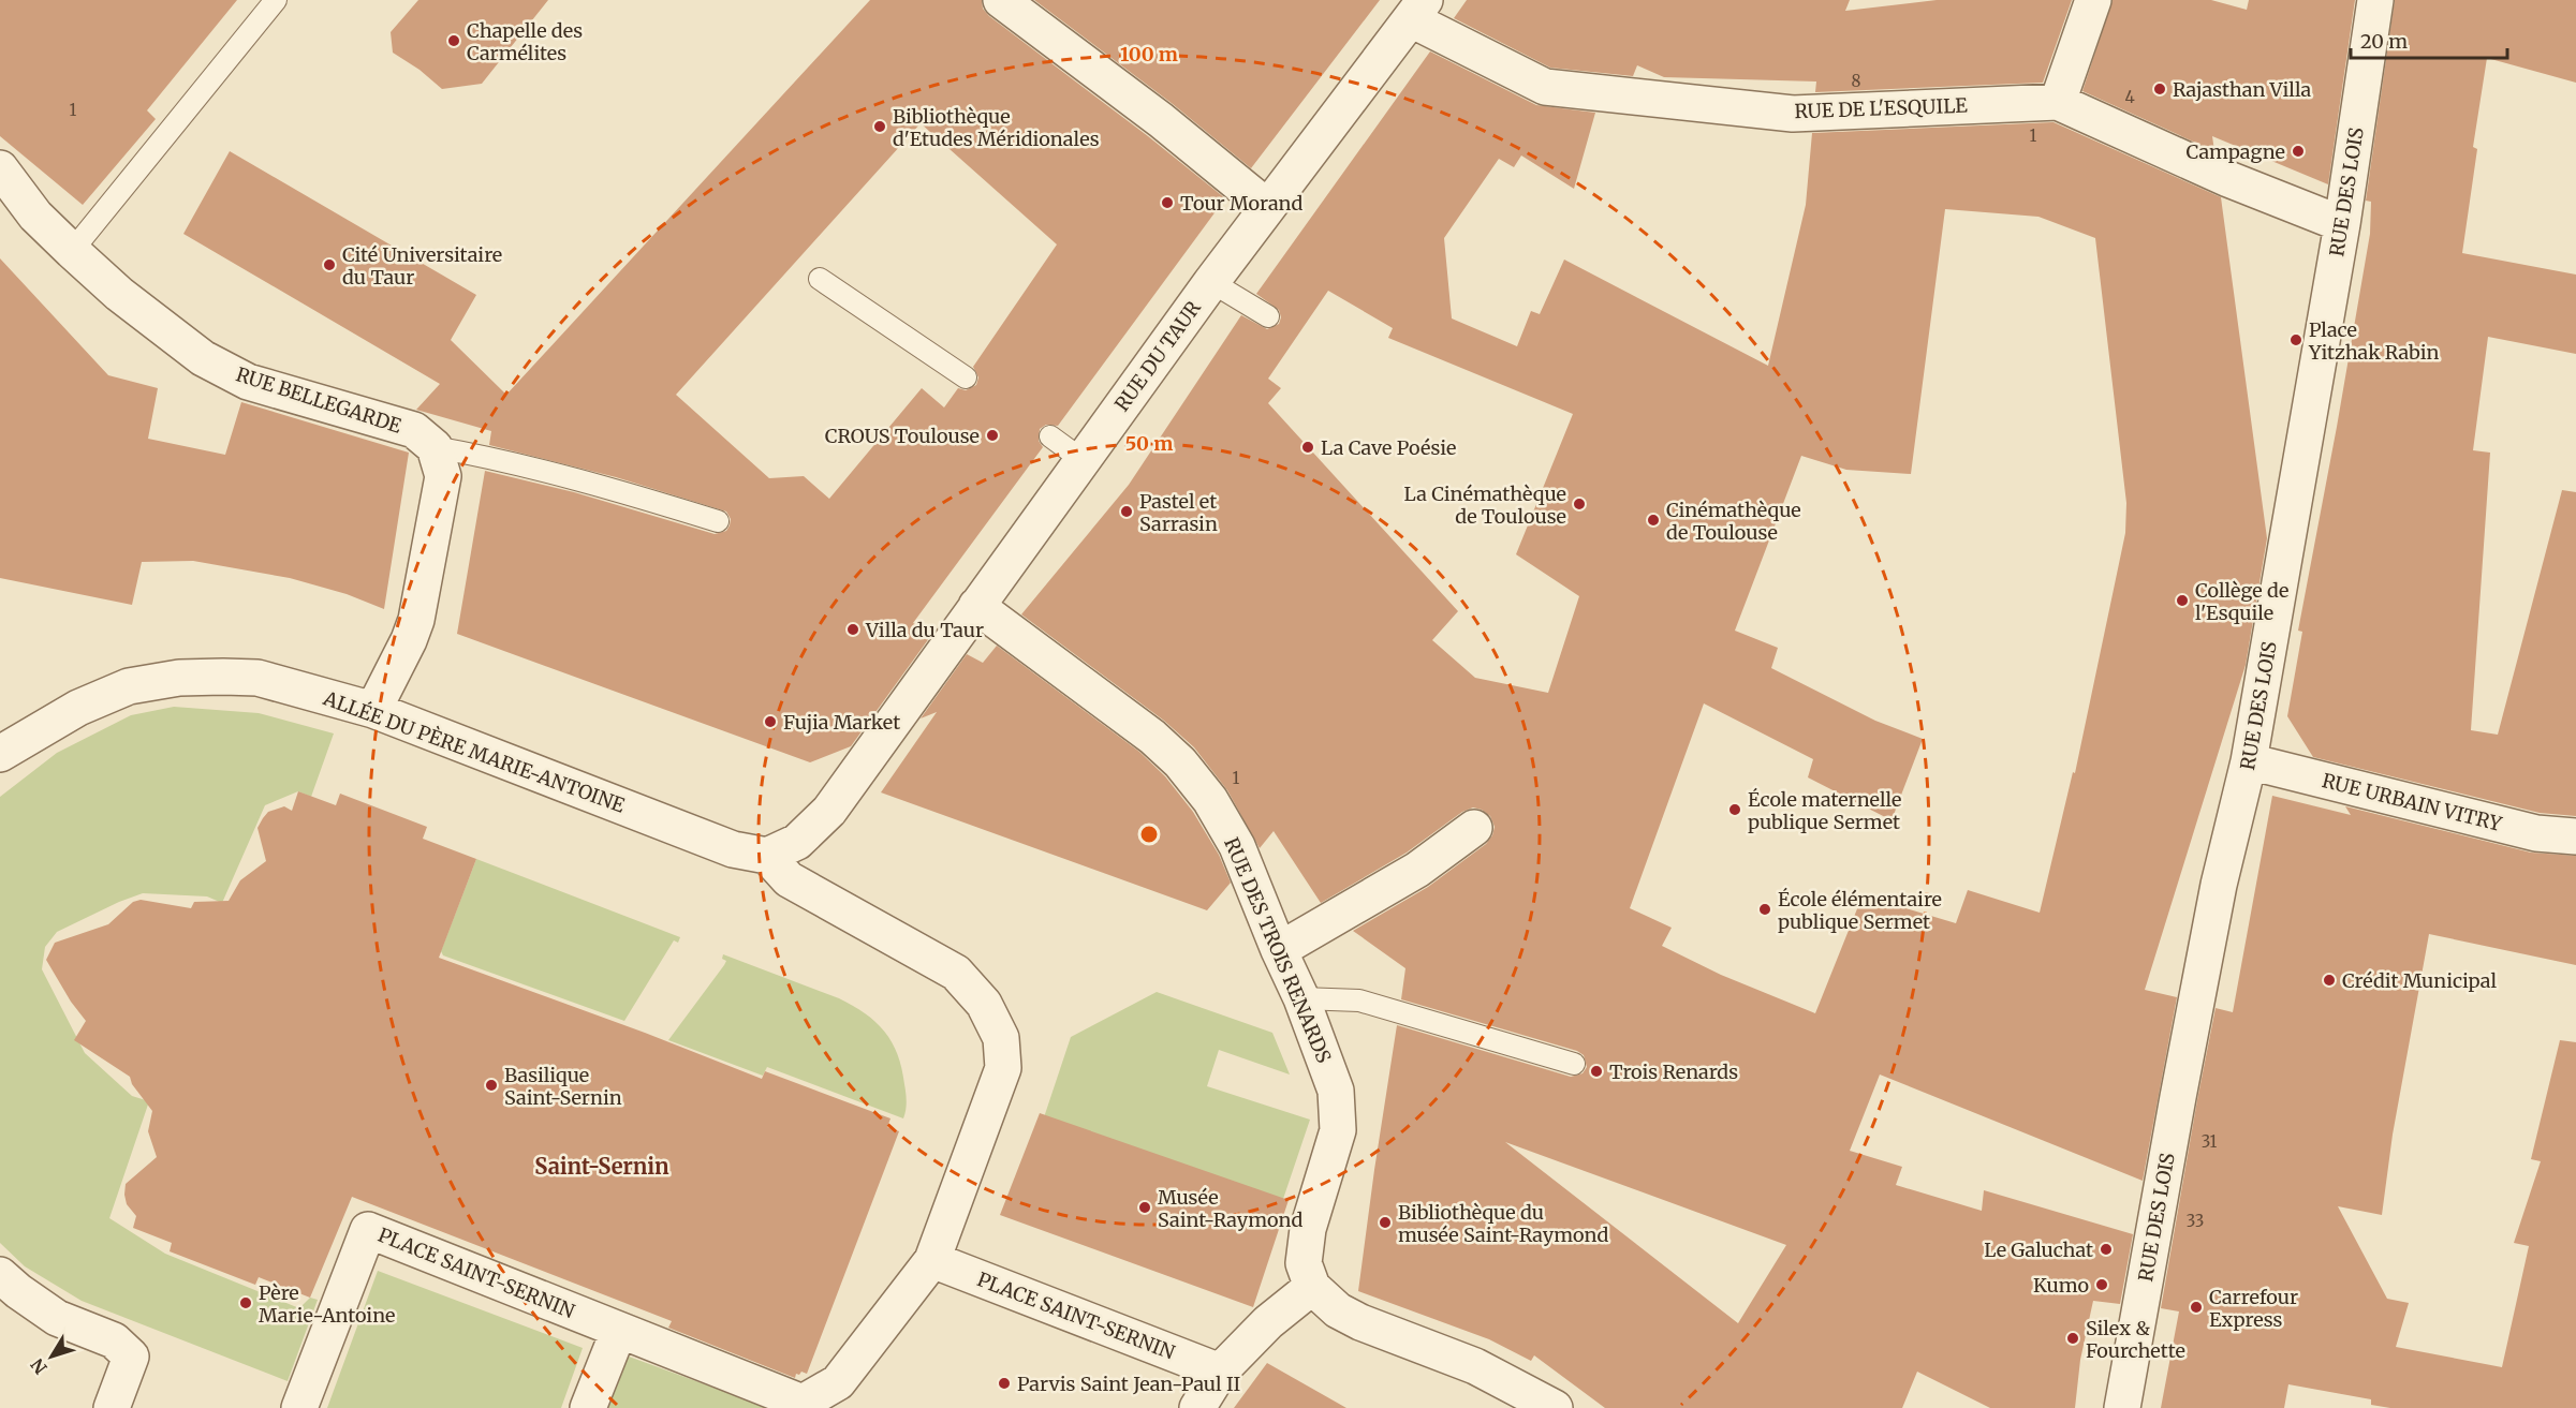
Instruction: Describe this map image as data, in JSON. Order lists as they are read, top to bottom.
{
  "streets": {
    "street": [
      "RUE DE L'ESQUILE",
      "RUE DES LOIS",
      "RUE DU TAUR",
      "RUE BELLEGARDE",
      "ALLÉE DU PÈRE MARIE-ANTOINE",
      "RUE URBAIN VITRY",
      "RUE DES TROIS RENARDS",
      "PLACE SAINT-SERNIN"
    ]
  },
  "crossings": [
    ["RUE DE L'ESQUILE", "RUE DES LOIS"],
    ["RUE DE L'ESQUILE", "RUE DU TAUR"],
    ["RUE DES LOIS", "RUE URBAIN VITRY"],
    ["RUE DU TAUR", "ALLÉE DU PÈRE MARIE-ANTOINE"],
    ["RUE DU TAUR", "RUE DES TROIS RENARDS"],
    ["RUE DU TAUR", "PLACE SAINT-SERNIN"],
    ["ALLÉE DU PÈRE MARIE-ANTOINE", "PLACE SAINT-SERNIN"]
  ],
  "districts": ["Saint-Sernin"],
  "places": [
    "Chapelle des Carmélites",
    "Rajasthan Villa",
    "Bibliothèque d'Etudes Méridionales",
    "Campagne",
    "Tour Morand",
    "Cité Universitaire du Taur",
    "Place Yitzhak Rabin",
    "CROUS Toulouse",
    "La Cave Poésie",
    "La Cinémathèque de Toulouse",
    "Pastel et Sarrasin",
    "Cinémathèque de Toulouse",
    "Collège de l'Esquile",
    "Villa du Taur",
    "Fujia Market",
    "École maternelle publique Sermet",
    "École élémentaire publique Sermet",
    "Crédit Municipal",
    "Trois Renards",
    "Basilique Saint-Sernin",
    "Musée Saint-Raymond",
    "Bibliothèque du musée Saint-Raymond",
    "Le Galuchat",
    "Kumo",
    "Père Marie-Antoine",
    "Carrefour Express",
    "Silex & Fourchette",
    "Parvis Saint Jean-Paul II"
  ],
  "house_numbers": [
    "8",
    "4",
    "1",
    "1",
    "1",
    "31",
    "33"
  ],
  "scale_bar": "20 m",
  "north": "bottom left",
  "rings": ["100 m", "50 m"]
}
